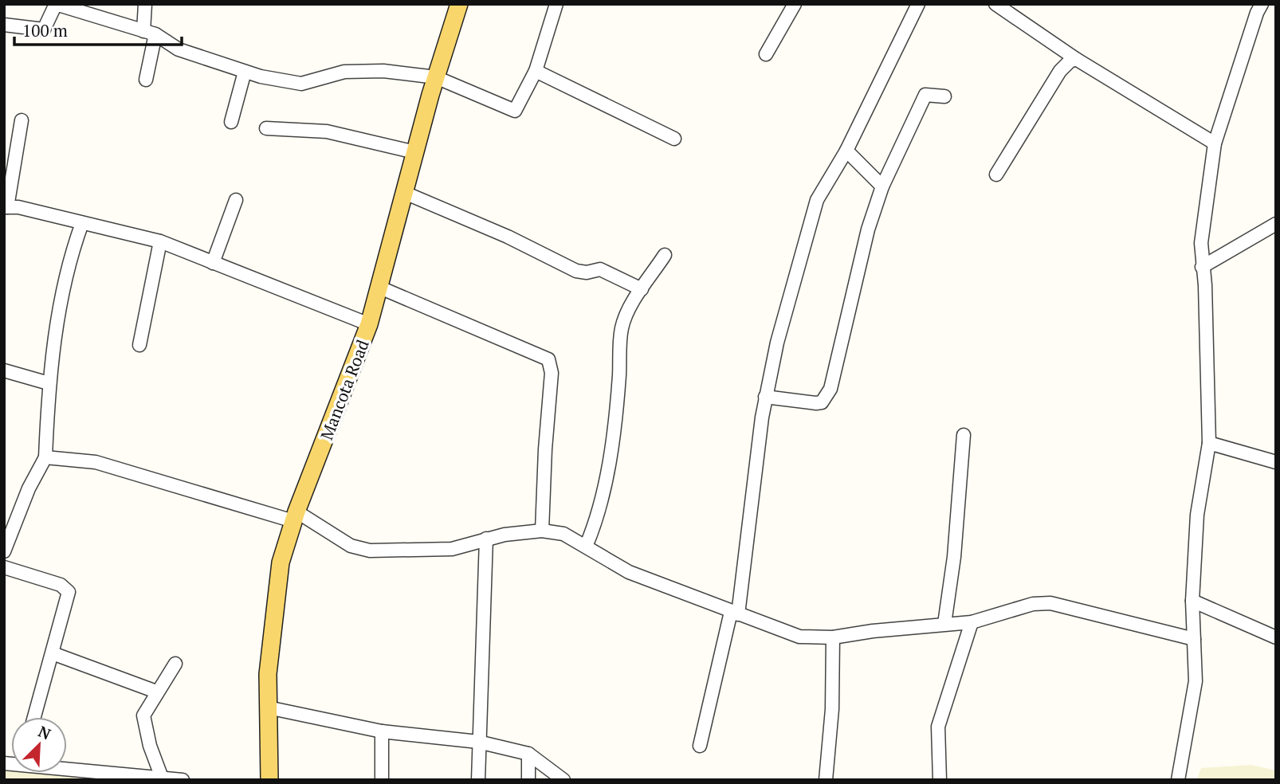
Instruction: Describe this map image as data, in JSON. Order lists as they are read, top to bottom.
{
  "streets": {
    "main road": ["Mancota Road"]
  },
  "scale_bar": "100 m",
  "north": "top right"
}
